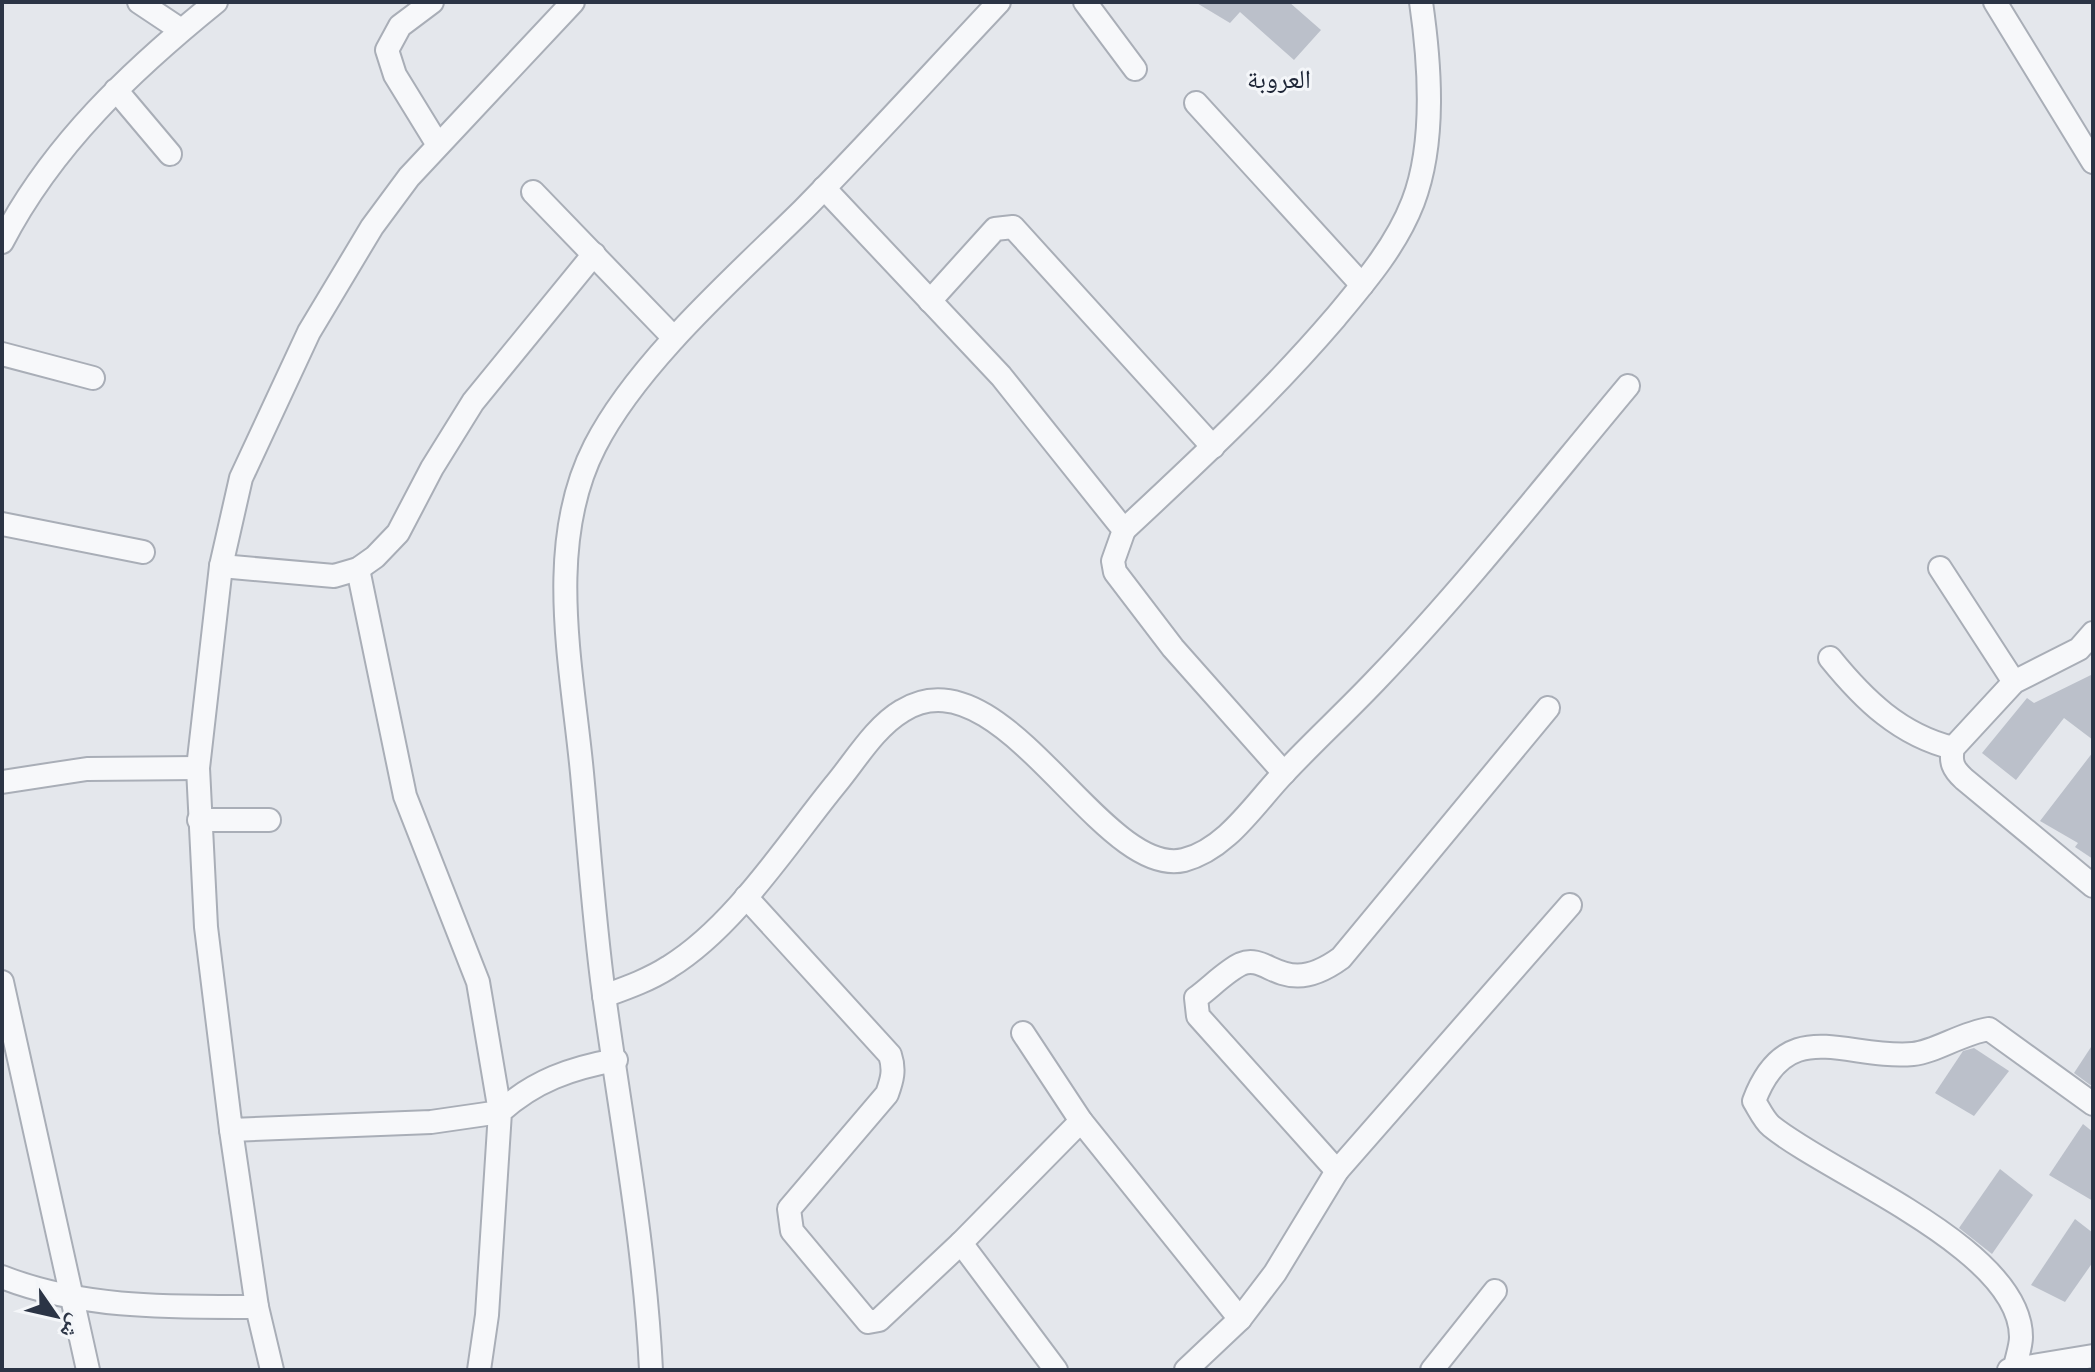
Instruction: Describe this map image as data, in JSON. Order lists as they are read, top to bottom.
{
  "districts": ["العروبة"],
  "north": "bottom right"
}
